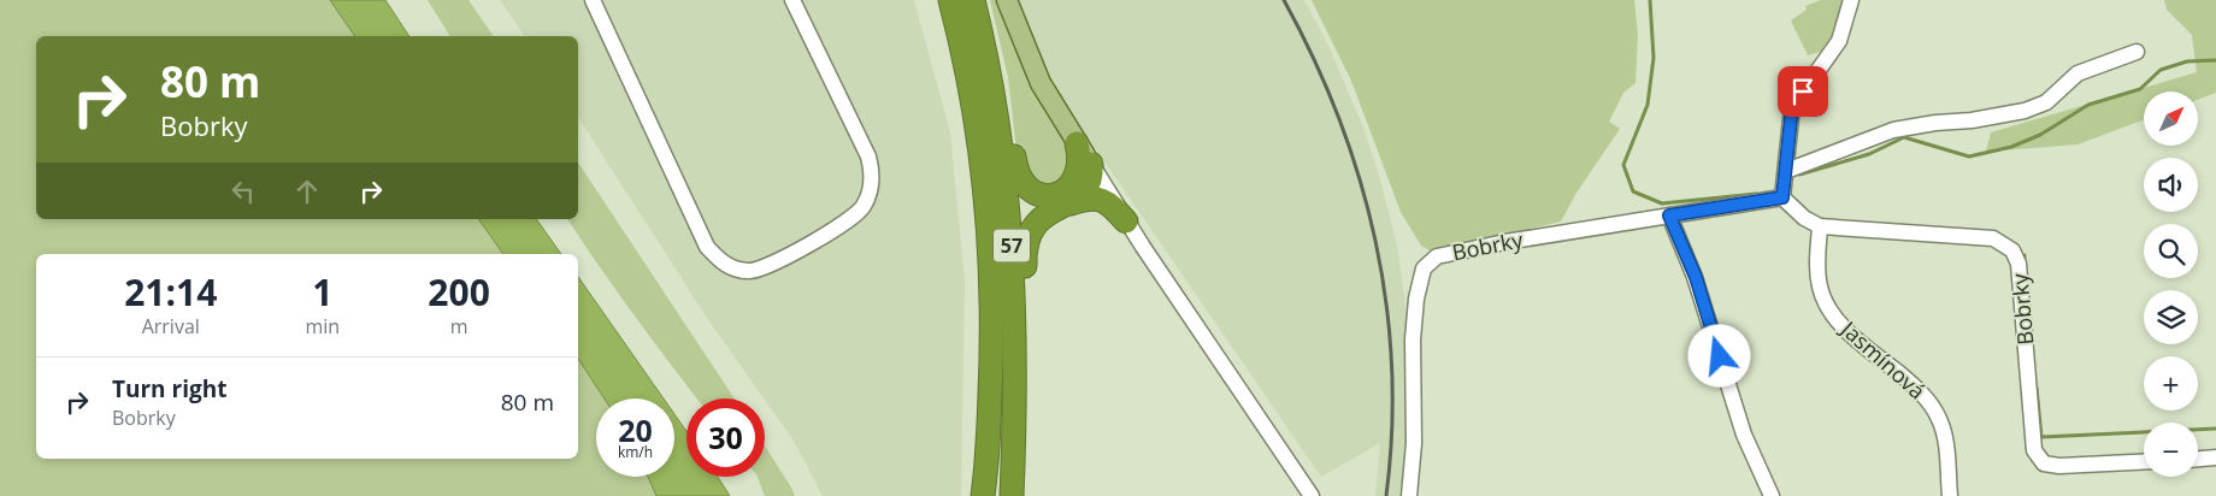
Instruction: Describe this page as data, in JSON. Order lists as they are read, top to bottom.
{
  "streets": {
    "highway": ["57"],
    "street": ["Bobrky", "Jasmínová"]
  },
  "crossings": [
    ["Bobrky", "Jasmínová"]
  ],
  "north": "top right",
  "page": {
    "turn": ["80 m", "Bobrky"],
    "map_buttons": ["+", "−"],
    "eta": [
      "21:14",
      "Arrival",
      "1",
      "min",
      "200",
      "m"
    ],
    "list": [
      {
        "name": "Turn right",
        "note": "Bobrky",
        "value": "80 m"
      }
    ],
    "speed": "20 km/h",
    "limit": "30"
  }
}
